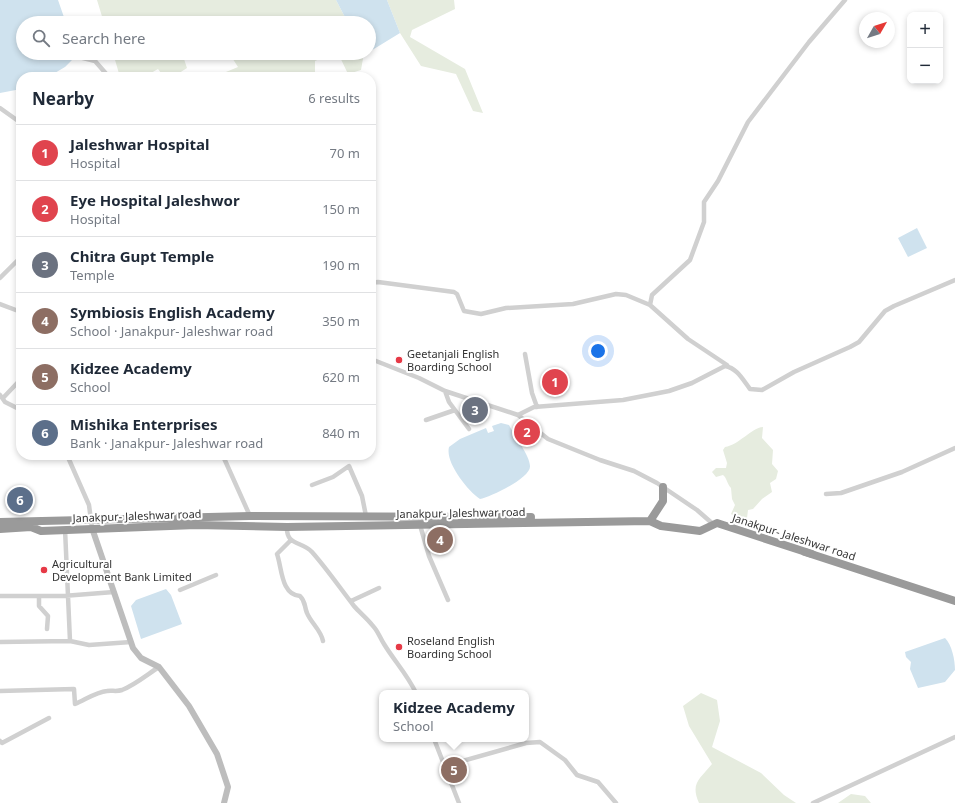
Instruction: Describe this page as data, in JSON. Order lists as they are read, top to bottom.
{
  "streets": {
    "highway": ["Janakpur- Jaleshwar road"]
  },
  "places": ["Geetanjali English Boarding School", "Agricultural Development Bank Limited", "Roseland English Boarding School"],
  "north": "top right",
  "page": {
    "map_buttons": ["+", "−"],
    "search": "Search here",
    "heading": ["Nearby", "6 results"],
    "list": [
      {
        "mark": "1",
        "name": "Jaleshwar Hospital",
        "note": "Hospital",
        "value": "70 m"
      },
      {
        "mark": "2",
        "name": "Eye Hospital Jaleshwor",
        "note": "Hospital",
        "value": "150 m"
      },
      {
        "mark": "3",
        "name": "Chitra Gupt Temple",
        "note": "Temple",
        "value": "190 m"
      },
      {
        "mark": "4",
        "name": "Symbiosis English Academy",
        "note": "School · Janakpur- Jaleshwar road",
        "value": "350 m"
      },
      {
        "mark": "5",
        "name": "Kidzee Academy",
        "note": "School",
        "value": "620 m"
      },
      {
        "mark": "6",
        "name": "Mishika Enterprises",
        "note": "Bank · Janakpur- Jaleshwar road",
        "value": "840 m"
      }
    ],
    "pins": [
      "1",
      "3",
      "2",
      "6",
      "4",
      "5"
    ],
    "popup": ["Kidzee Academy", "School"]
  }
}
